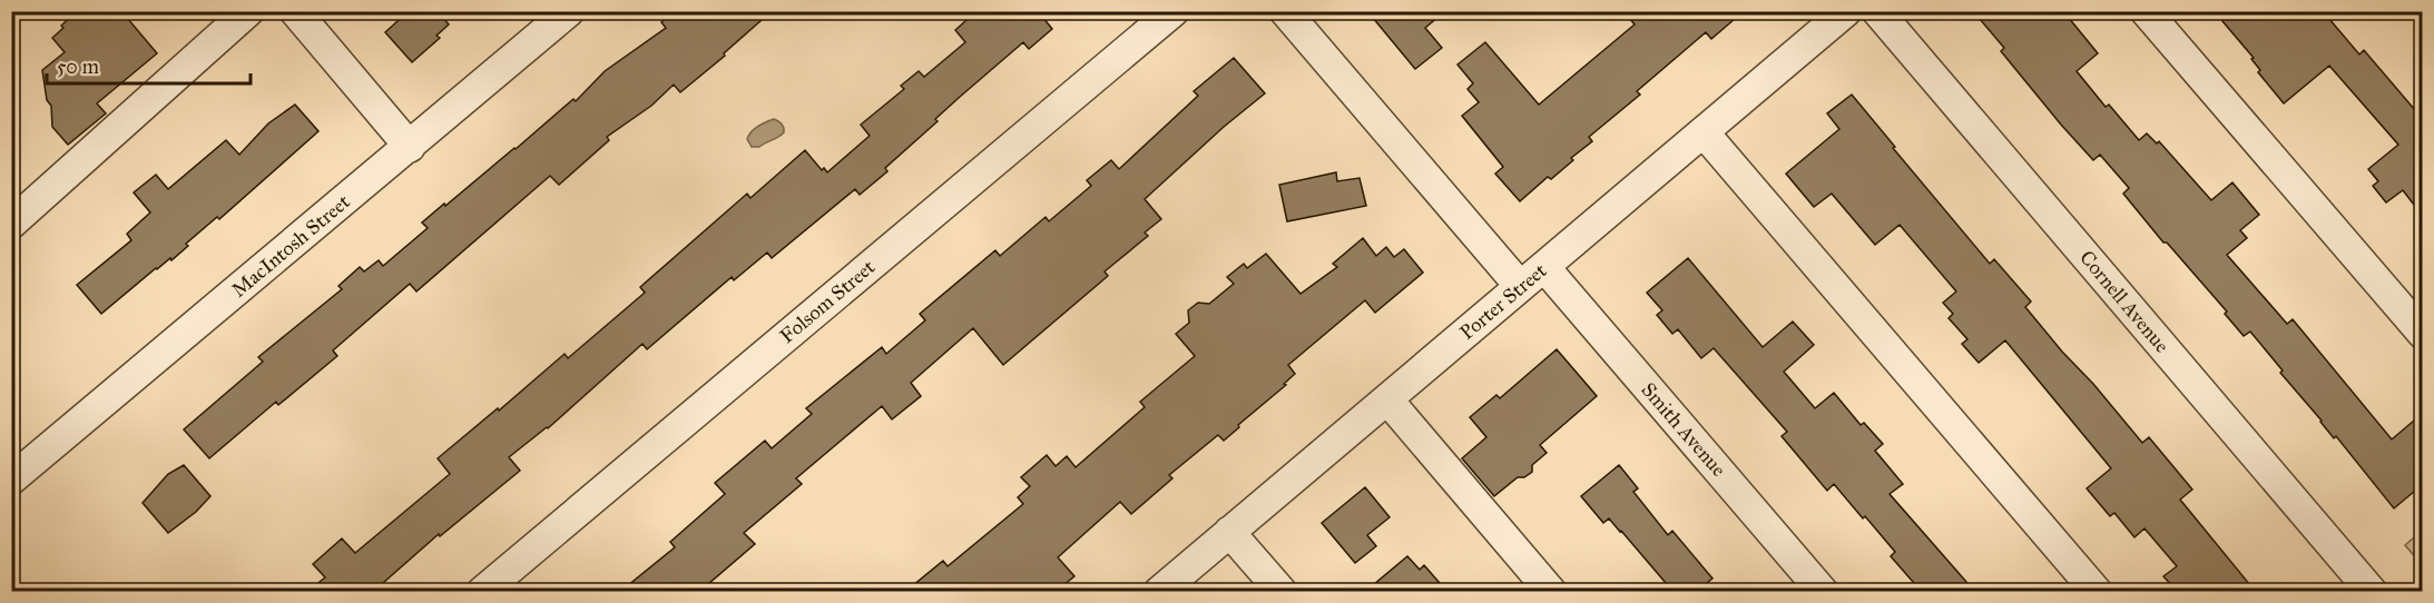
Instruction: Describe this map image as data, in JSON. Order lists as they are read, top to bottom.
{
  "streets": {
    "street": [
      "MacIntosh Street",
      "Folsom Street",
      "Porter Street",
      "Cornell Avenue",
      "Smith Avenue"
    ]
  },
  "crossings": [
    ["Porter Street", "Smith Avenue"]
  ],
  "scale_bar": "50 m"
}
